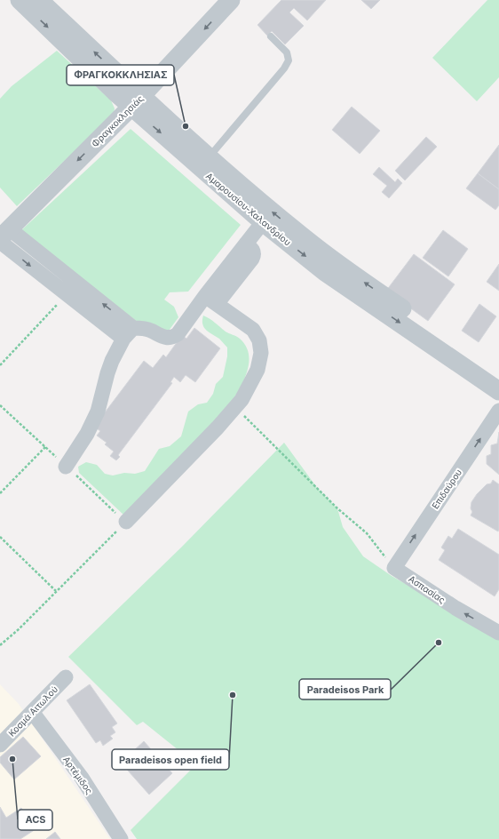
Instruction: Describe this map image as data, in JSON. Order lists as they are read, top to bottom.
{
  "streets": {
    "street": [
      "Φραγκοκλησιάς",
      "Αμαρουσίου-Χαλανδρίου",
      "Επιδαύρου",
      "Ασπασίας",
      "Κοσμά Αιτωλού",
      "Αρτέμιδος"
    ]
  },
  "crossings": [
    ["Φραγκοκλησιάς", "Αμαρουσίου-Χαλανδρίου"],
    ["Επιδαύρου", "Ασπασίας"],
    ["Κοσμά Αιτωλού", "Αρτέμιδος"]
  ],
  "one_way": ["Φραγκοκλησιάς", "Επιδαύρου", "Ασπασίας"],
  "places": [
    "ΦΡΑΓΚΟΚΚΛΗΣΙΑΣ",
    "Paradeisos Park",
    "Paradeisos open field",
    "ACS"
  ]
}
